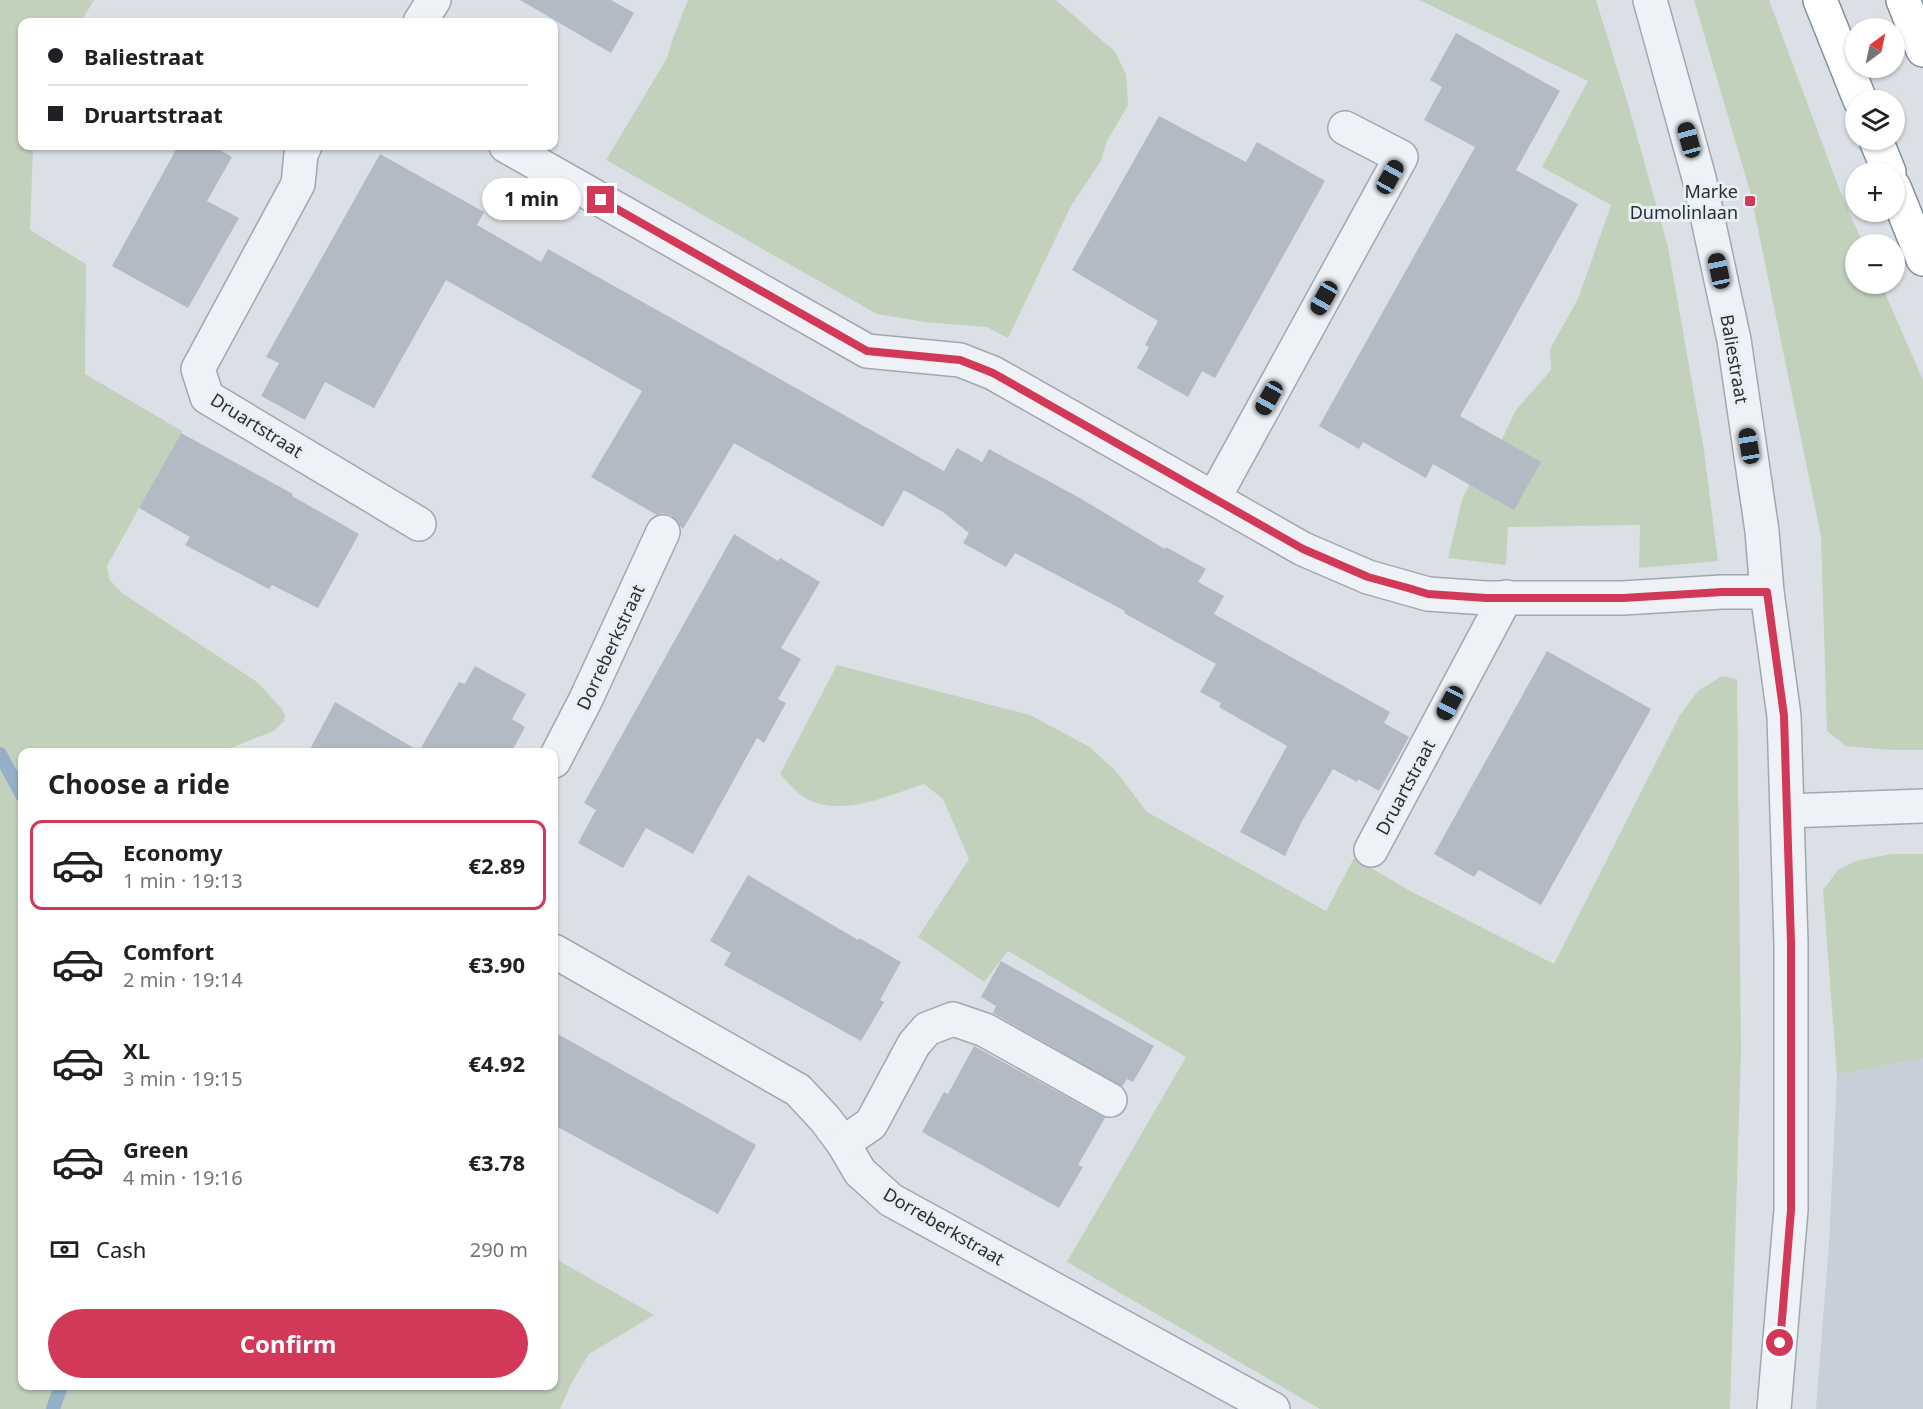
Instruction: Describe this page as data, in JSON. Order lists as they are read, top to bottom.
{
  "streets": {
    "street": ["Baliestraat", "Druartstraat", "Dorreberkstraat"]
  },
  "places": {
    "transit": ["Marke Dumolinlaan"]
  },
  "north": "top right",
  "page": {
    "map_buttons": ["+", "−"],
    "banner": ["Baliestraat", "Druartstraat"],
    "bubble": "1 min",
    "heading": "Choose a ride",
    "list": [
      {
        "name": "Economy",
        "note": "1 min · 19:13",
        "value": "€2.89"
      },
      {
        "name": "Comfort",
        "note": "2 min · 19:14",
        "value": "€3.90"
      },
      {
        "name": "XL",
        "note": "3 min · 19:15",
        "value": "€4.92"
      },
      {
        "name": "Green",
        "note": "4 min · 19:16",
        "value": "€3.78"
      }
    ],
    "pay": ["Cash", "290 m"],
    "buttons": "Confirm"
  }
}
